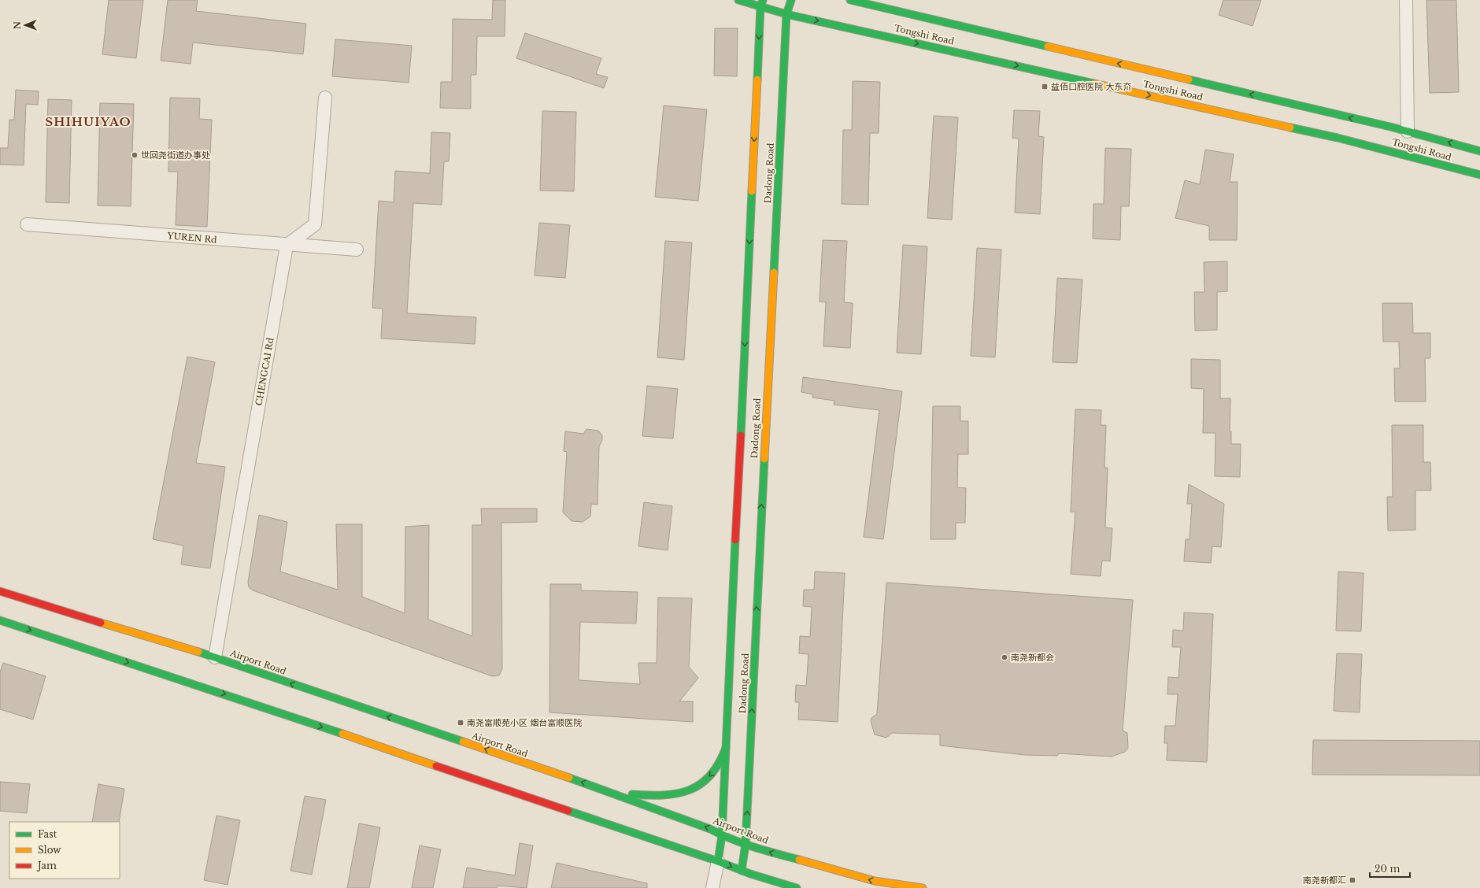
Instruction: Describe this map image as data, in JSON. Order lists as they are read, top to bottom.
{
  "streets": {
    "main road": ["Tongshi Road", "Dadong Road", "Airport Road"],
    "street": ["YUREN Rd", "CHENGCAI Rd"]
  },
  "crossings": [
    ["Tongshi Road", "Dadong Road"],
    ["Dadong Road", "Airport Road"],
    ["YUREN Rd", "CHENGCAI Rd"],
    ["CHENGCAI Rd", "Airport Road"]
  ],
  "districts": ["SHIHUIYAO"],
  "places": {
    "transit": ["益佰口腔医院 大东夼", "南尧富顺苑小区 烟台富顺医院", "南尧新都汇"],
    "other": ["世回尧街道办事处", "南尧新都会"]
  },
  "legend": ["Fast", "Slow", "Jam"],
  "scale_bar": "20 m",
  "north": "left"
}
